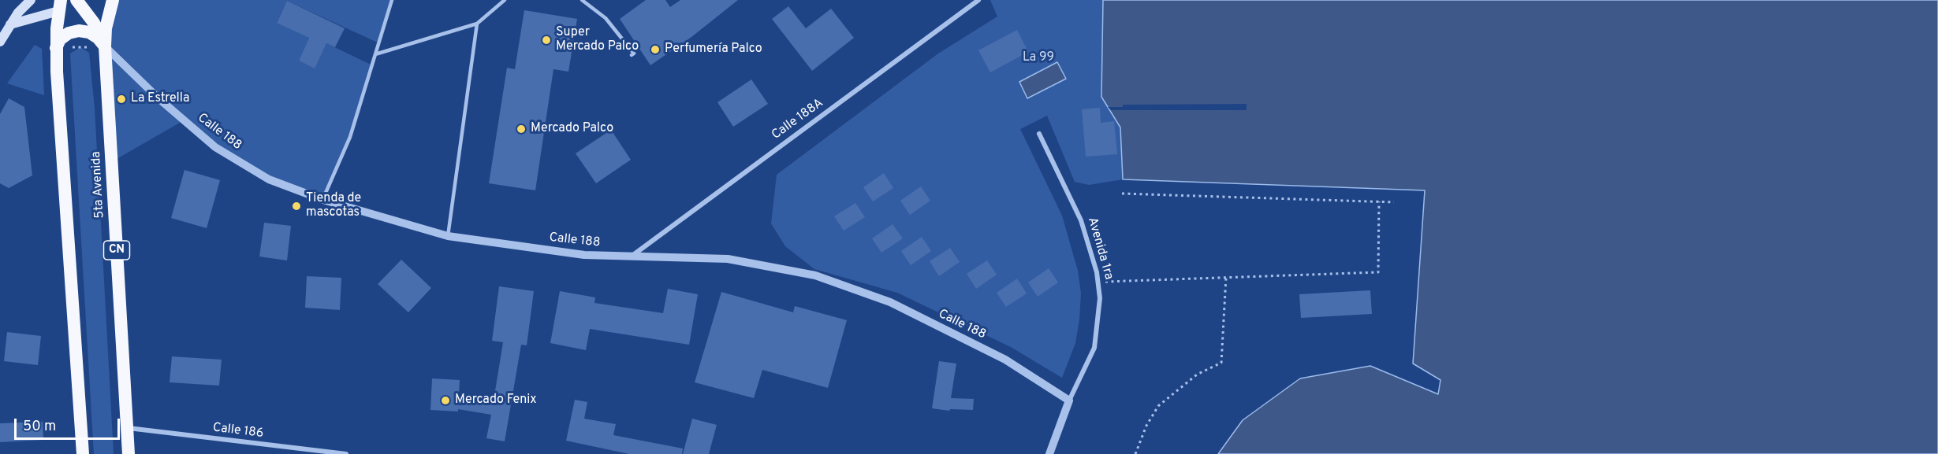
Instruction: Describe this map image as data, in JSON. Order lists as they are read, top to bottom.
{
  "streets": {
    "highway": ["5ta Avenida", "CN"],
    "street": [
      "Calle 188A",
      "Calle 188",
      "Avenida 1ra",
      "Calle 186"
    ]
  },
  "crossings": [
    ["Calle 188A", "Calle 188"],
    ["Calle 188", "5ta Avenida"],
    ["Calle 188", "Avenida 1ra"],
    ["5ta Avenida", "Calle 186"]
  ],
  "parks": ["La 99"],
  "places": [
    "Super Mercado Palco",
    "Perfumería Palco",
    "La Estrella",
    "Mercado Palco",
    "Tienda de mascotas",
    "Mercado Fenix"
  ],
  "scale_bar": "50 m"
}
